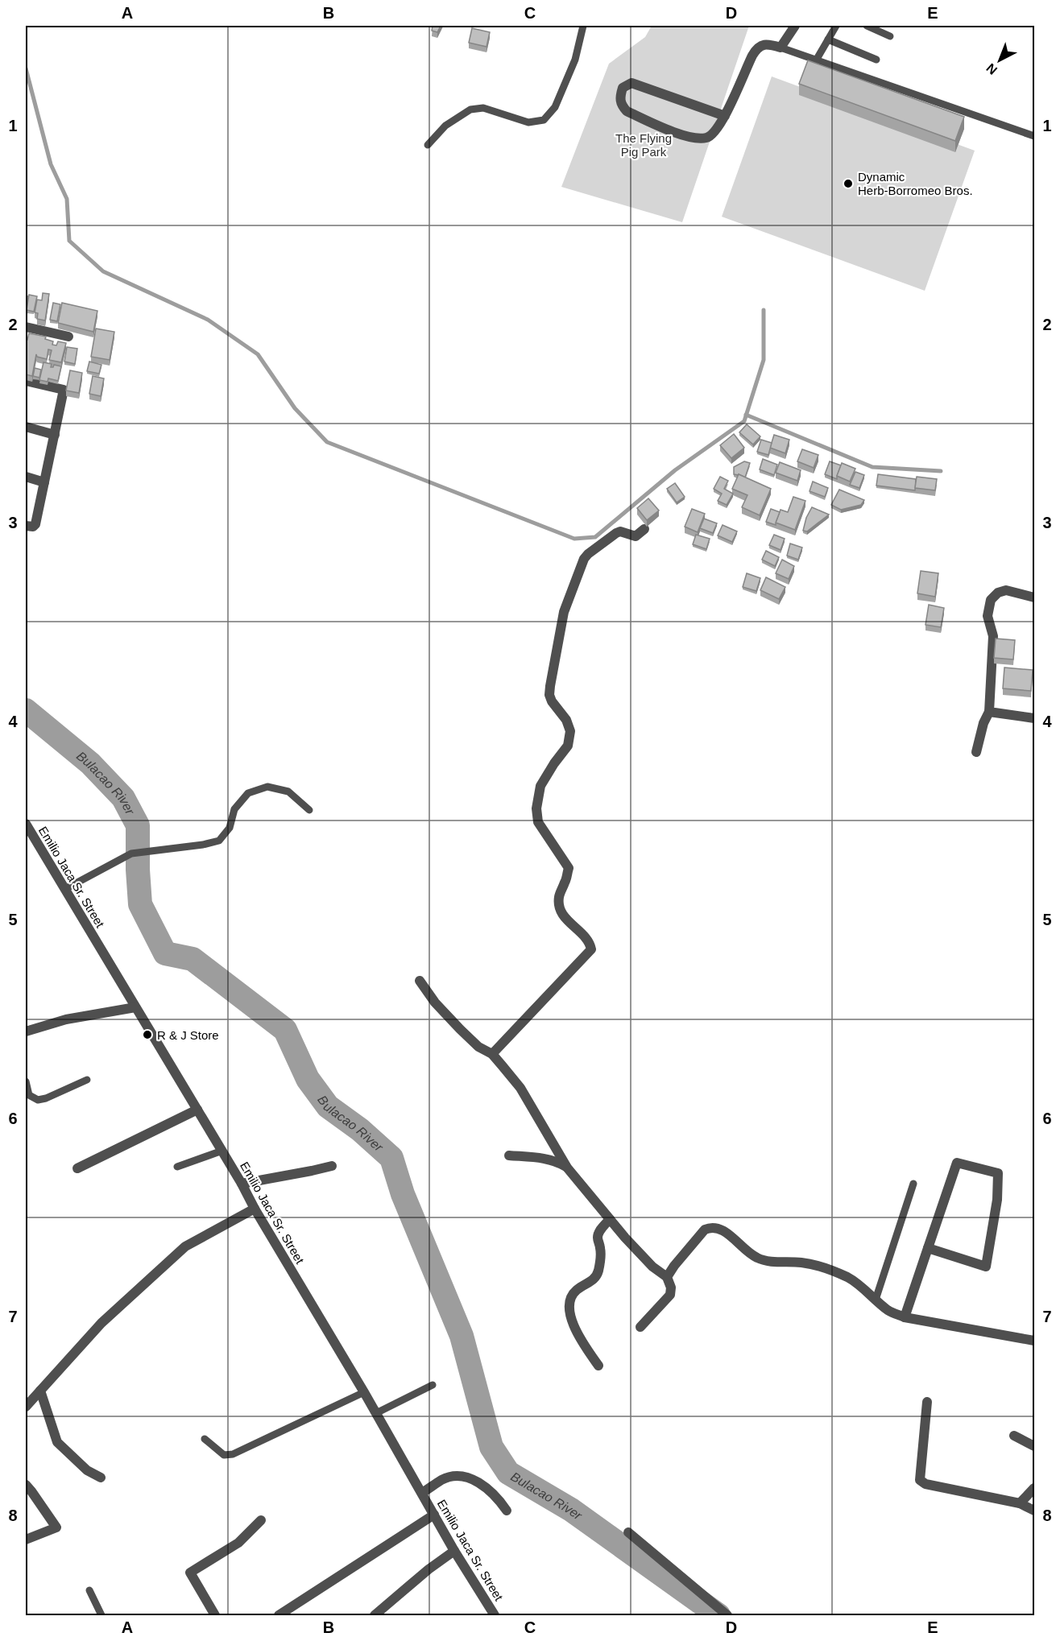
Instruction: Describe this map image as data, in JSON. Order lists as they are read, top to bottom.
{
  "streets": {
    "street": ["Emilio Jaca Sr. Street"]
  },
  "water": ["Bulacao River"],
  "parks": ["The Flying Pig Park"],
  "places": ["Dynamic Herb-Borromeo Bros.", "R & J Store"],
  "north": "bottom left",
  "grid": {
    "columns": [
      "A",
      "B",
      "C",
      "D",
      "E"
    ],
    "rows": [
      "1",
      "2",
      "3",
      "4",
      "5",
      "6",
      "7",
      "8"
    ]
  }
}
